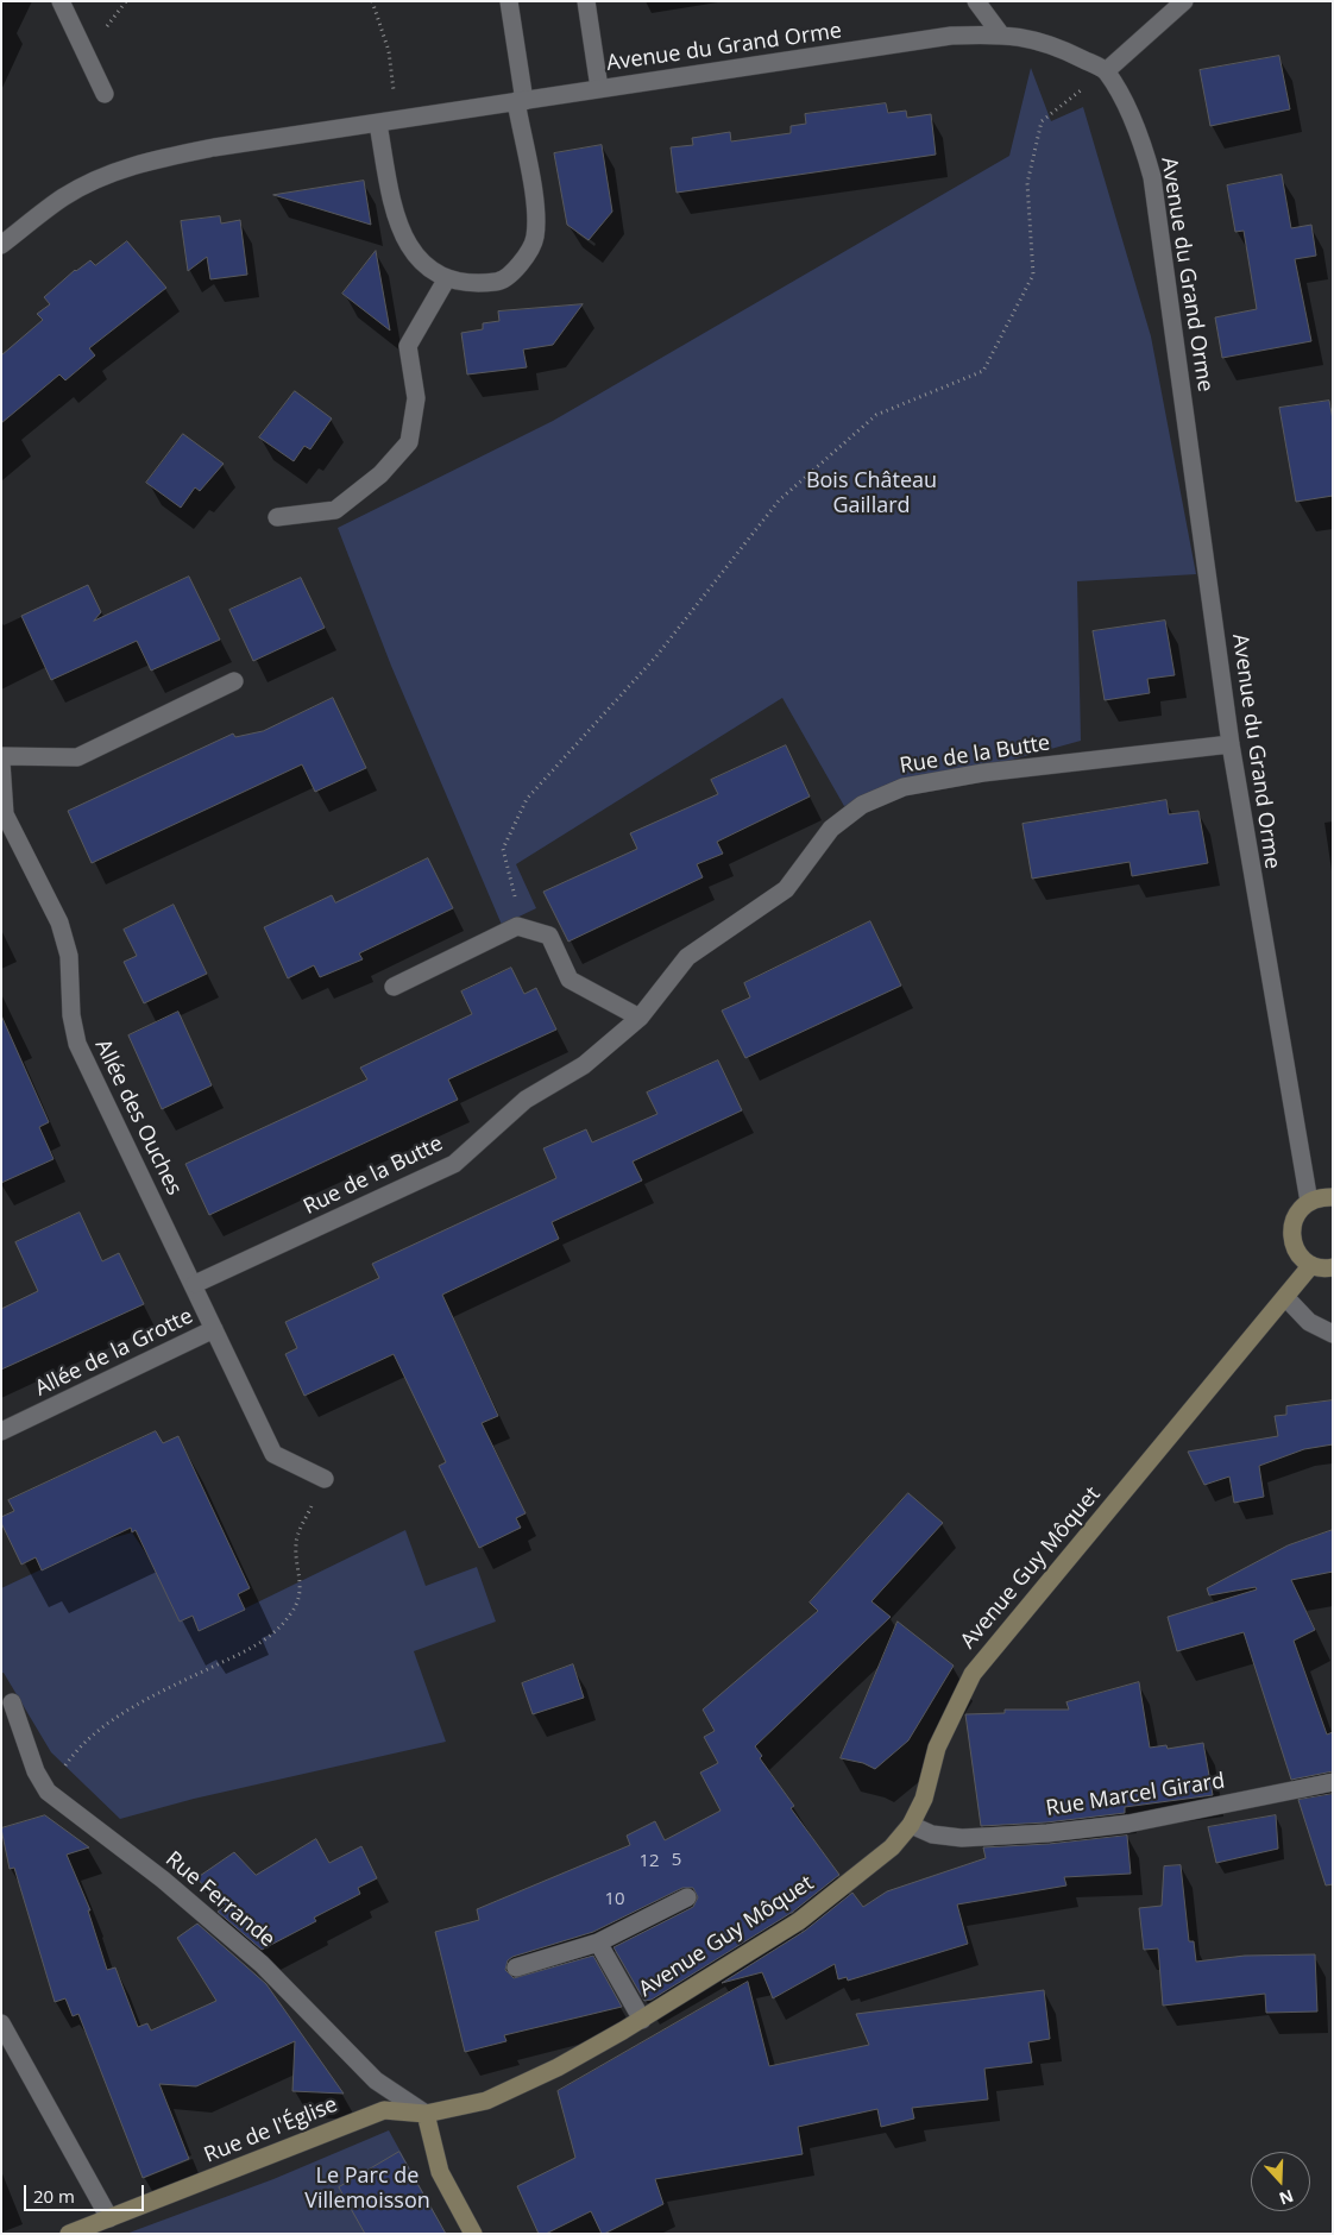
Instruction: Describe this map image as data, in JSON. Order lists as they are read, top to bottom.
{
  "streets": {
    "street": [
      "Avenue du Grand Orme",
      "Rue de la Butte",
      "Allée des Ouches",
      "Allée de la Grotte",
      "Avenue Guy Môquet",
      "Rue Marcel Girard",
      "Rue Ferrande",
      "Rue de l'Église"
    ]
  },
  "crossings": [
    ["Avenue du Grand Orme", "Rue de la Butte"],
    ["Rue de la Butte", "Allée des Ouches"],
    ["Rue de la Butte", "Allée de la Grotte"],
    ["Allée des Ouches", "Allée de la Grotte"],
    ["Avenue Guy Môquet", "Rue Marcel Girard"],
    ["Avenue Guy Môquet", "Rue Ferrande"],
    ["Avenue Guy Môquet", "Rue de l'Église"],
    ["Rue Ferrande", "Rue de l'Église"]
  ],
  "parks": ["Bois Château Gaillard", "Le Parc de Villemoisson"],
  "house_numbers": ["5", "12", "10"],
  "scale_bar": "20 m",
  "north": "bottom"
}
